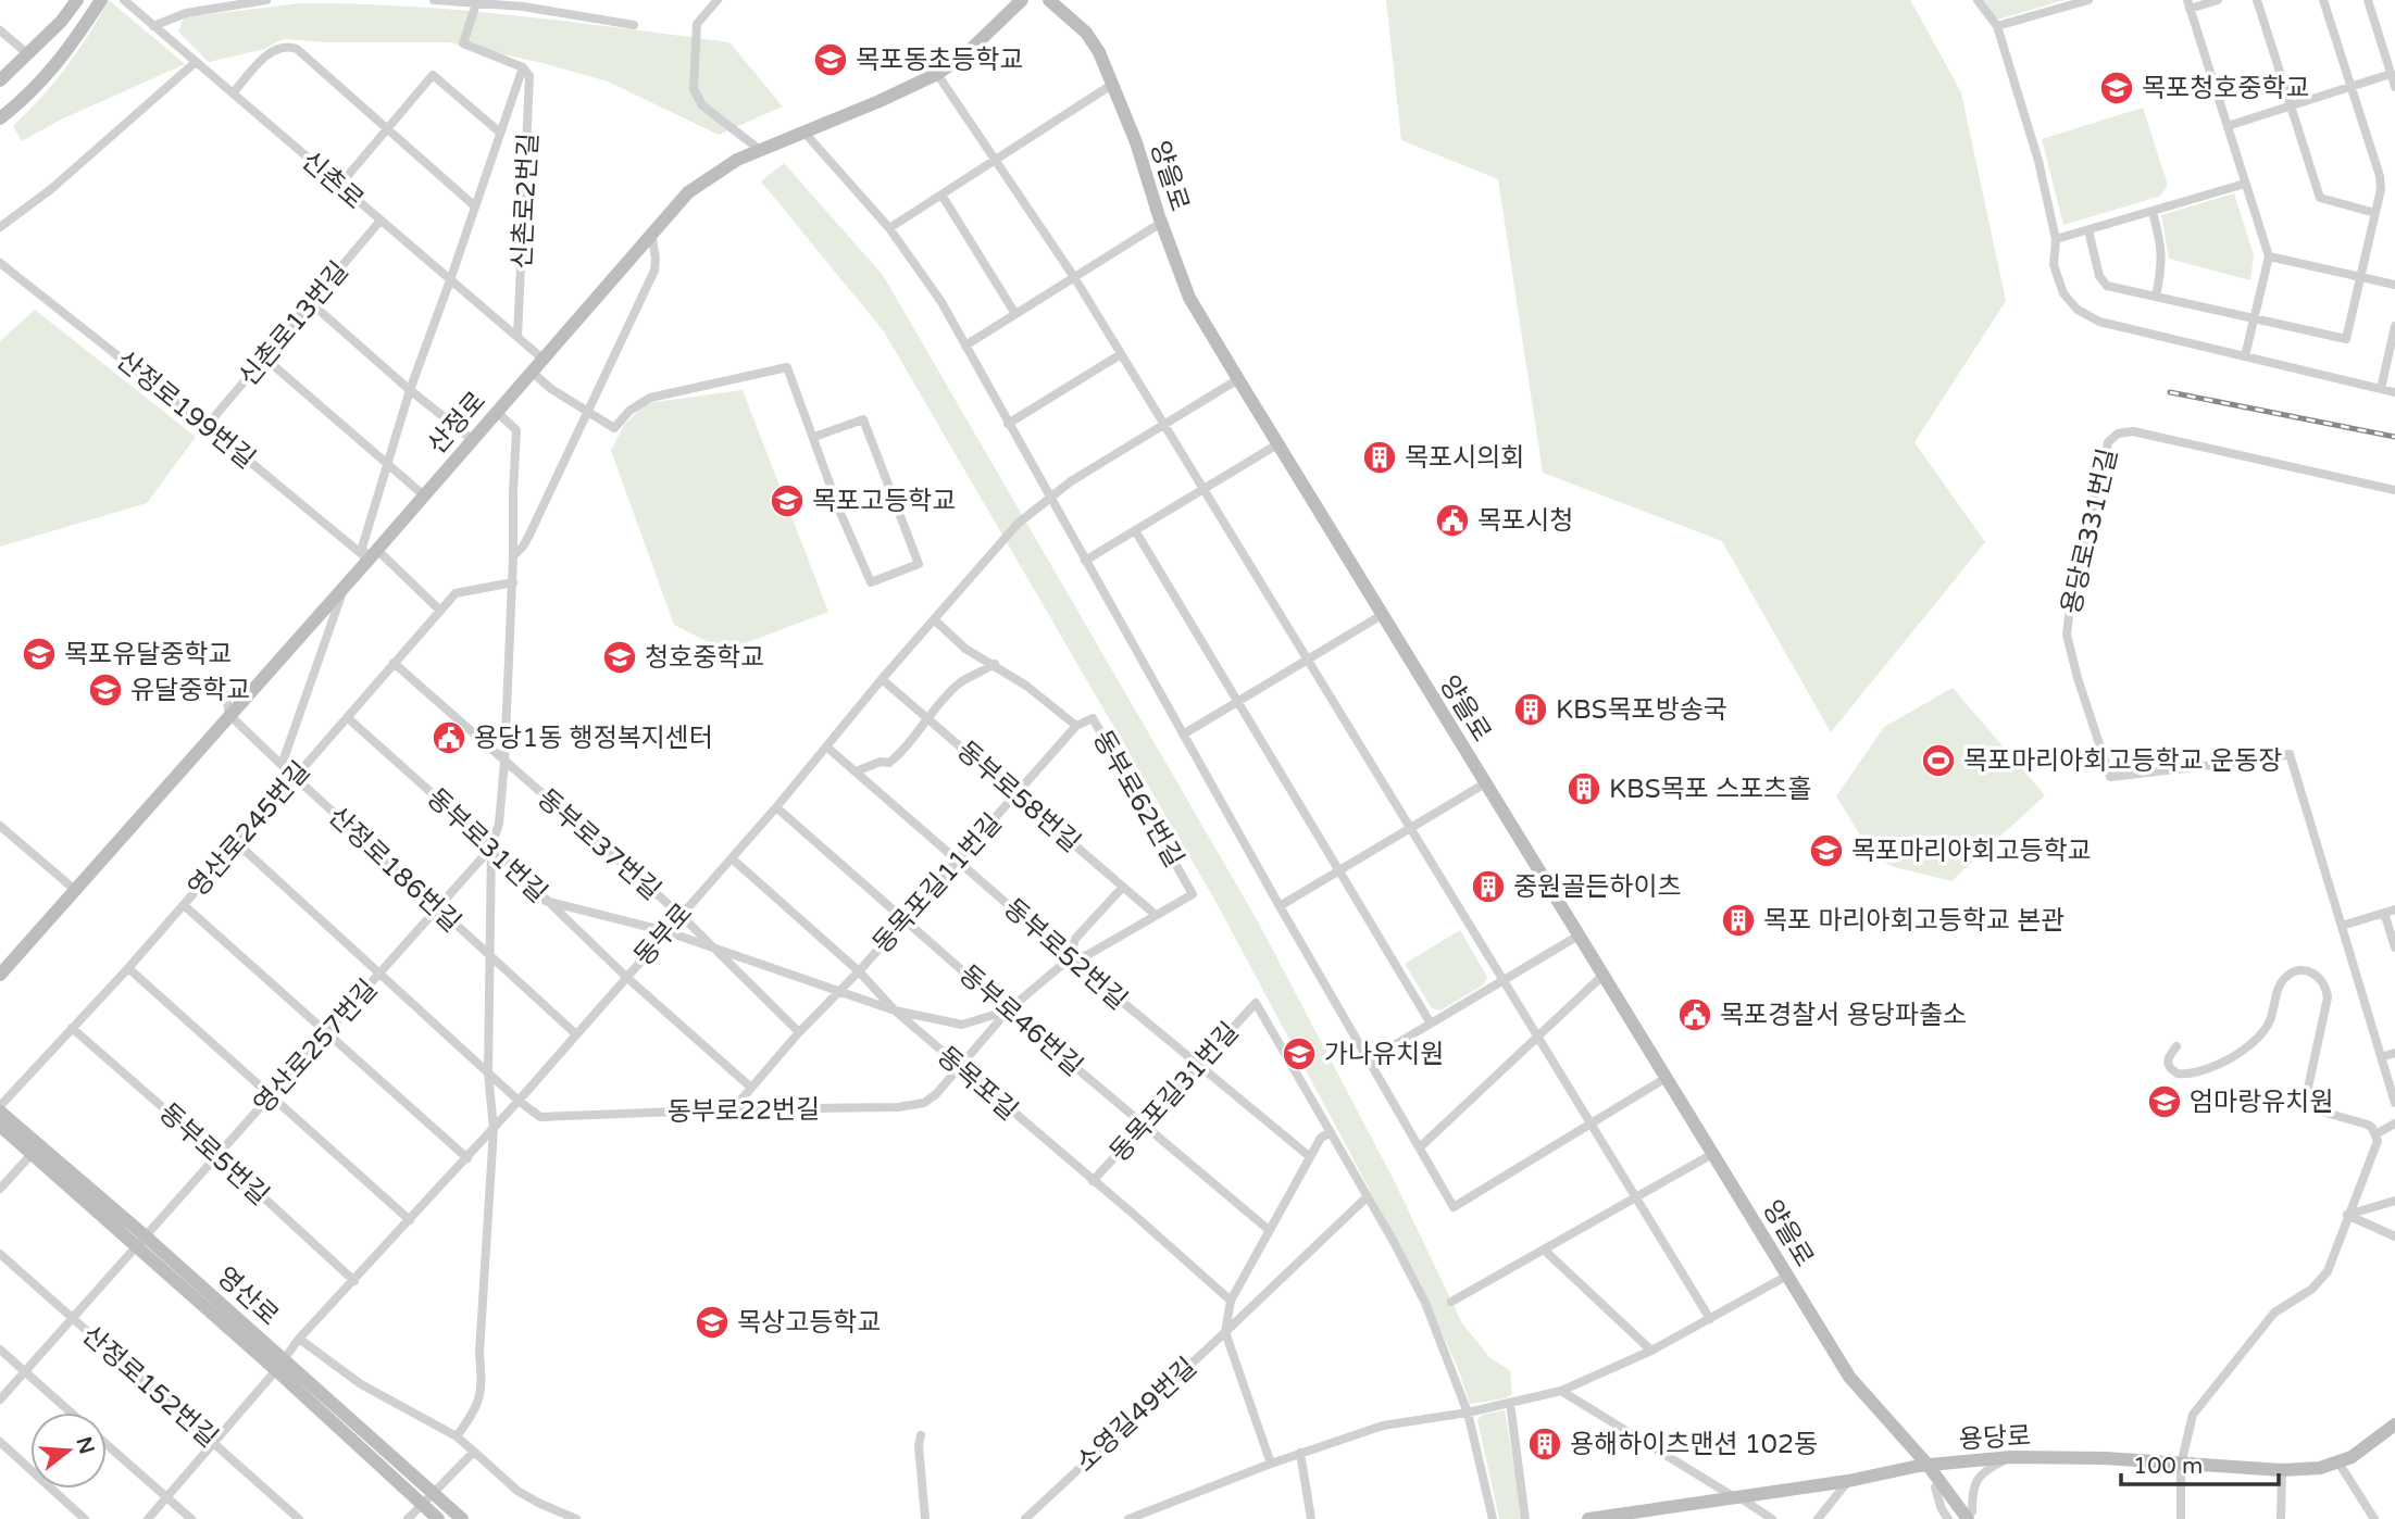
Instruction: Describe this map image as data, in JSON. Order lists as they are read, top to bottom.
{
  "streets": {
    "street": [
      "양을로",
      "신촌로",
      "신촌로2번길",
      "신촌로13번길",
      "산정로199번길",
      "산정로",
      "용당로331번길",
      "동부로58번길",
      "동부로62번길",
      "영산로245번길",
      "동부로37번길",
      "동부로31번길",
      "산정로186번길",
      "동목포길11번길",
      "동부로",
      "동부로52번길",
      "동부로46번길",
      "영산로257번길",
      "동목포길",
      "동목포길31번길",
      "동부로22번길",
      "동부로5번길",
      "영산로",
      "산정로152번길",
      "소영길49번길",
      "용당로"
    ]
  },
  "crossings": [
    ["양을로", "동부로"],
    ["양을로", "용당로"],
    ["신촌로", "신촌로2번길"],
    ["신촌로", "신촌로13번길"],
    ["신촌로", "산정로"],
    ["신촌로13번길", "산정로199번길"],
    ["산정로199번길", "산정로"],
    ["산정로199번길", "영산로245번길"],
    ["산정로", "산정로186번길"],
    ["동부로58번길", "동부로62번길"],
    ["동부로58번길", "동목포길11번길"],
    ["동부로58번길", "동부로"],
    ["동부로62번길", "동목포길11번길"],
    ["동부로62번길", "동부로"],
    ["영산로245번길", "동부로37번길"],
    ["영산로245번길", "동부로31번길"],
    ["영산로245번길", "산정로186번길"],
    ["영산로245번길", "동부로22번길"],
    ["영산로245번길", "동부로5번길"],
    ["영산로245번길", "영산로"],
    ["동부로37번길", "동목포길11번길"],
    ["동부로37번길", "동부로"],
    ["동부로31번길", "동목포길11번길"],
    ["동부로31번길", "동부로"],
    ["동부로31번길", "영산로257번길"],
    ["산정로186번길", "동부로"],
    ["산정로186번길", "영산로257번길"],
    ["동목포길11번길", "동부로52번길"],
    ["동목포길11번길", "동부로46번길"],
    ["동목포길11번길", "동목포길"],
    ["동목포길11번길", "동부로22번길"],
    ["동부로", "동부로52번길"],
    ["동부로", "동부로46번길"],
    ["동부로", "동목포길"],
    ["동부로", "동부로22번길"],
    ["동부로", "동부로5번길"],
    ["동부로", "영산로"],
    ["동부로", "산정로152번길"],
    ["동부로52번길", "동목포길31번길"],
    ["동부로46번길", "동목포길31번길"],
    ["동부로46번길", "동부로22번길"],
    ["영산로257번길", "동부로22번길"],
    ["영산로257번길", "동부로5번길"],
    ["영산로257번길", "영산로"],
    ["영산로257번길", "산정로152번길"],
    ["동목포길", "동목포길31번길"],
    ["동목포길", "동부로22번길"]
  ],
  "places": {
    "school or university": [
      "목포동초등학교",
      "목포청호중학교",
      "목포고등학교",
      "목포유달중학교",
      "청호중학교",
      "유달중학교",
      "목포마리아회고등학교",
      "가나유치원",
      "엄마랑유치원",
      "목상고등학교"
    ],
    "building": [
      "목포시의회",
      "KBS목포방송국",
      "KBS목포 스포츠홀",
      "중원골든하이츠",
      "목포 마리아회고등학교 본관",
      "용해하이츠맨션 102동"
    ],
    "public building": ["목포시청", "용당1동 행정복지센터", "목포경찰서 용당파출소"],
    "sports": ["목포마리아회고등학교 운동장"]
  },
  "scale_bar": "100 m",
  "north": "right"
}
